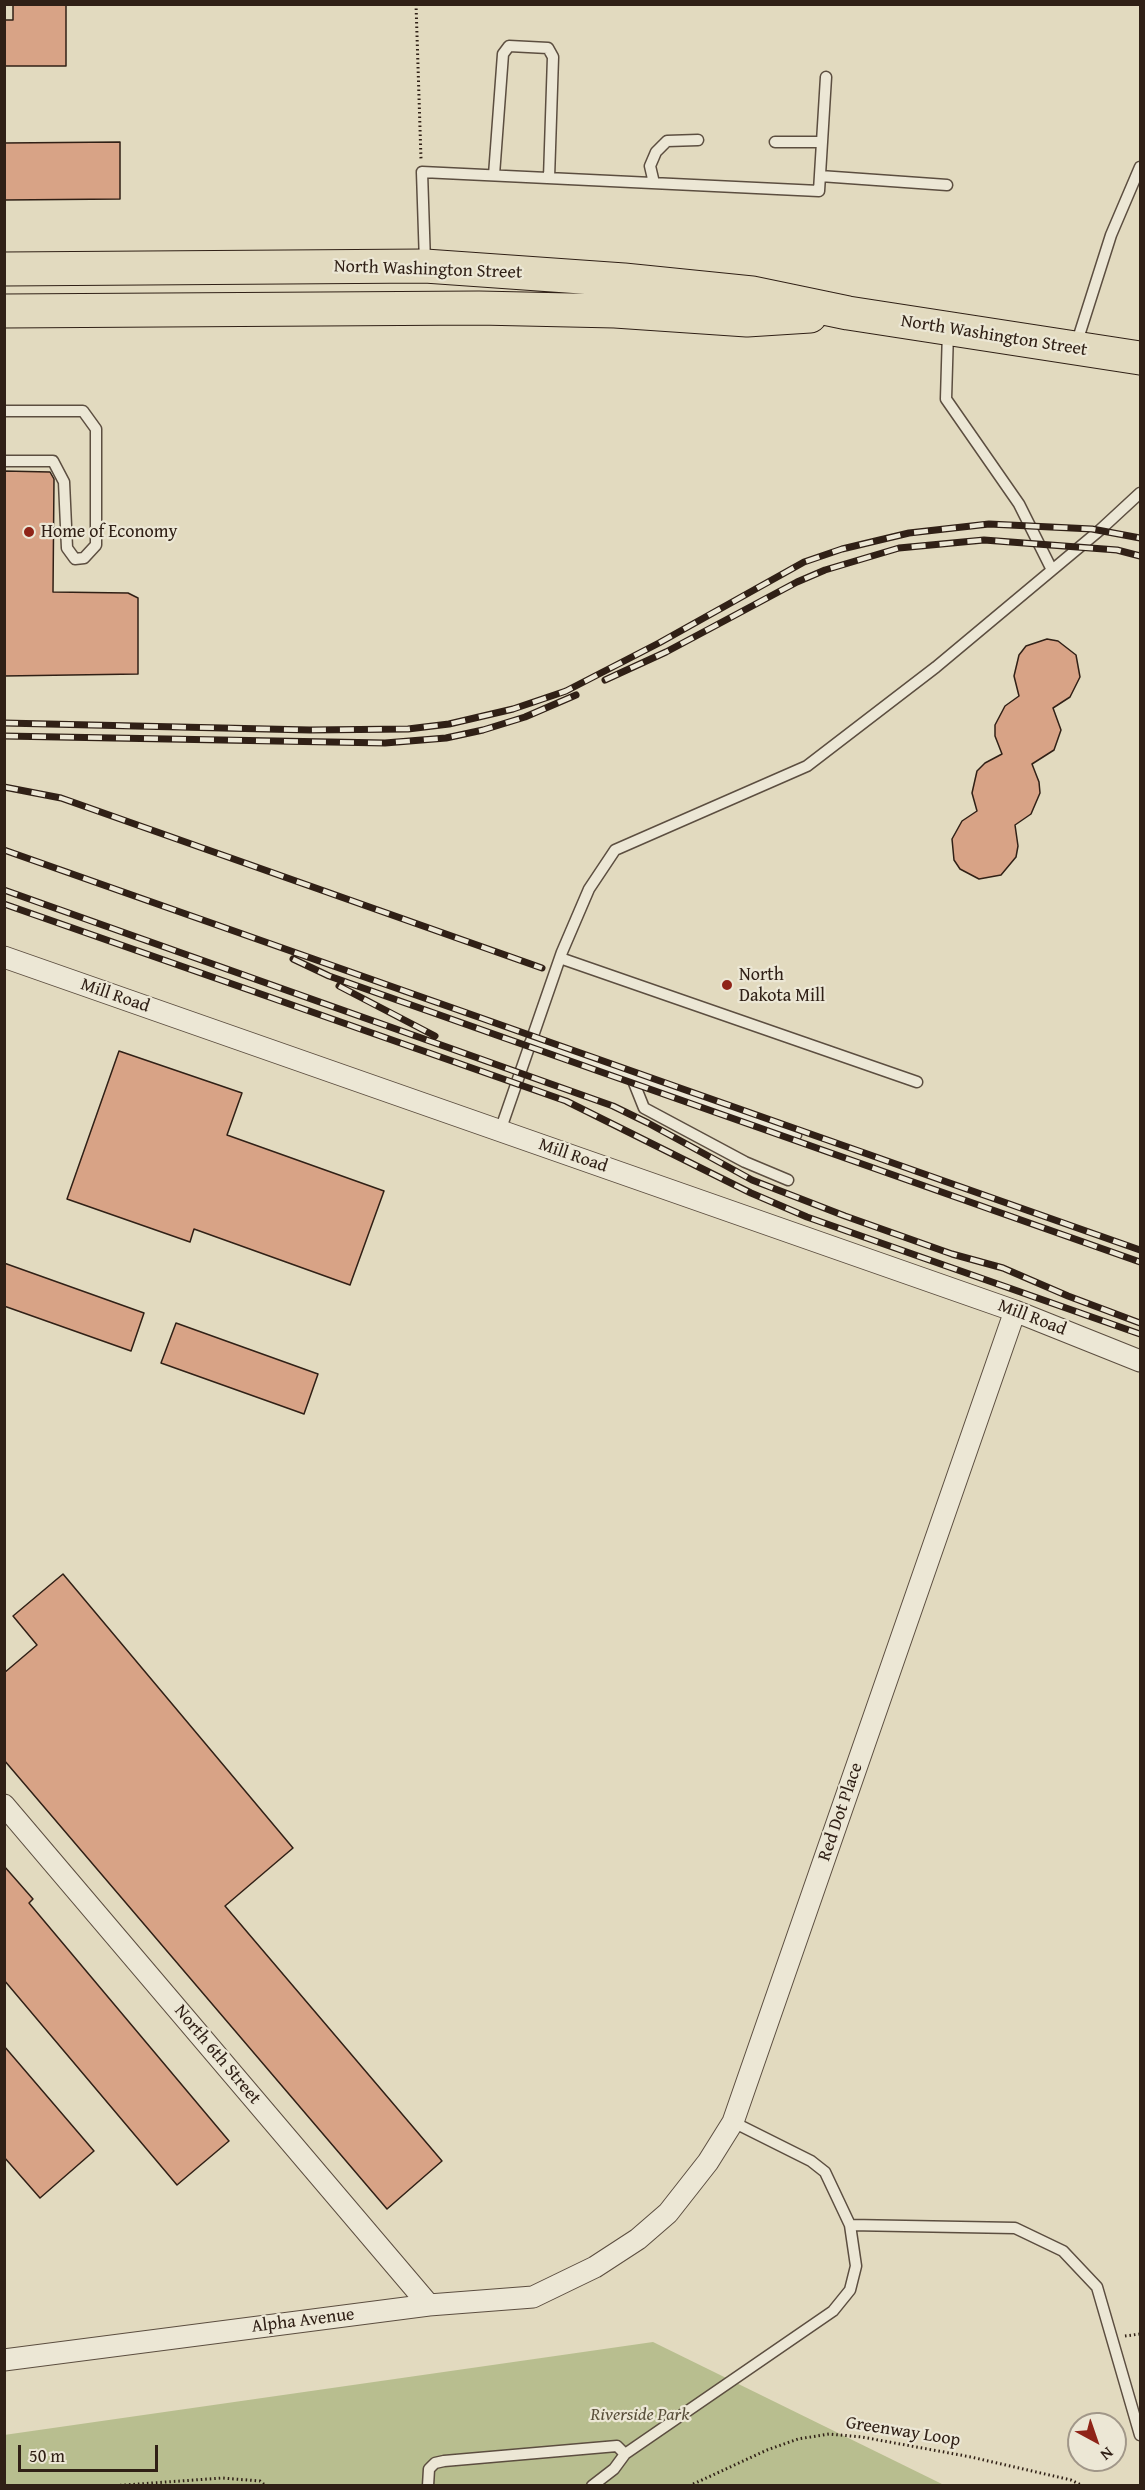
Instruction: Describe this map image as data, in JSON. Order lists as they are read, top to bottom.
{
  "streets": {
    "main road": ["North Washington Street"],
    "street": [
      "Mill Road",
      "Red Dot Place",
      "North 6th Street",
      "Alpha Avenue"
    ],
    "path": ["Greenway Loop"]
  },
  "crossings": [
    ["Mill Road", "Red Dot Place"],
    ["Red Dot Place", "Alpha Avenue"],
    ["North 6th Street", "Alpha Avenue"]
  ],
  "parks": ["Riverside Park"],
  "places": ["Home of Economy", "North Dakota Mill"],
  "scale_bar": "50 m",
  "north": "bottom right"
}
